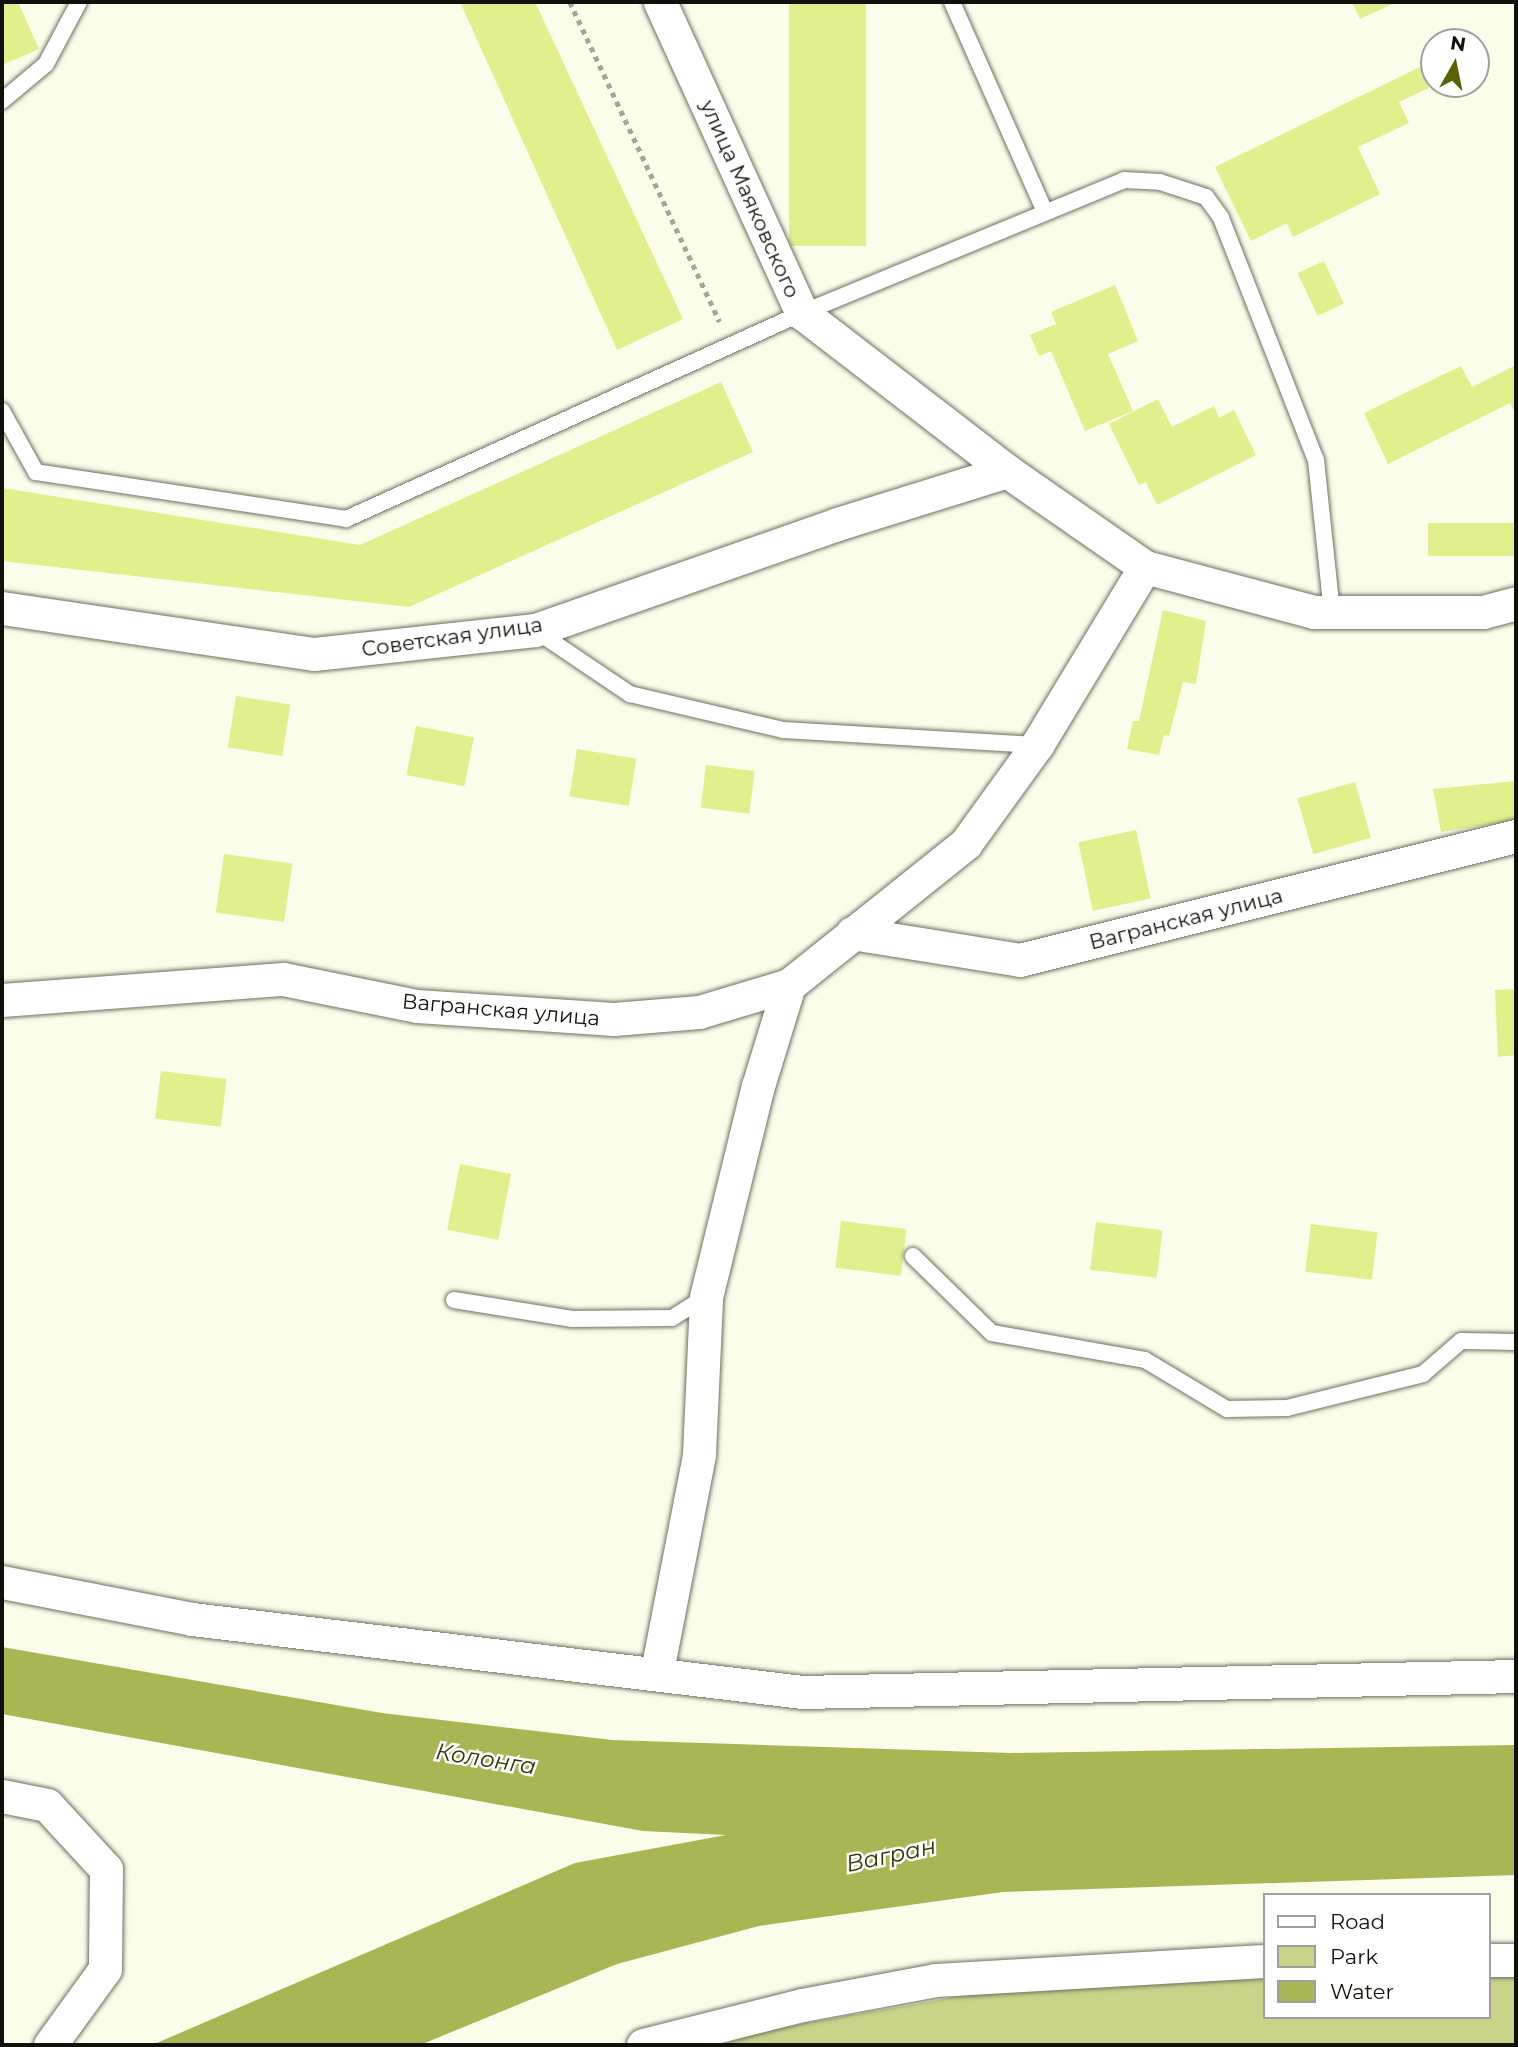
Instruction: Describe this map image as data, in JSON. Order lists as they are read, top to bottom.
{
  "streets": {
    "street": ["улица Маяковского", "Советская улица", "Вагранская улица"]
  },
  "crossings": [
    ["улица Маяковского", "Советская улица"]
  ],
  "water": ["Колонга", "Вагран"],
  "legend": ["Road", "Park", "Water"],
  "north": "top"
}
